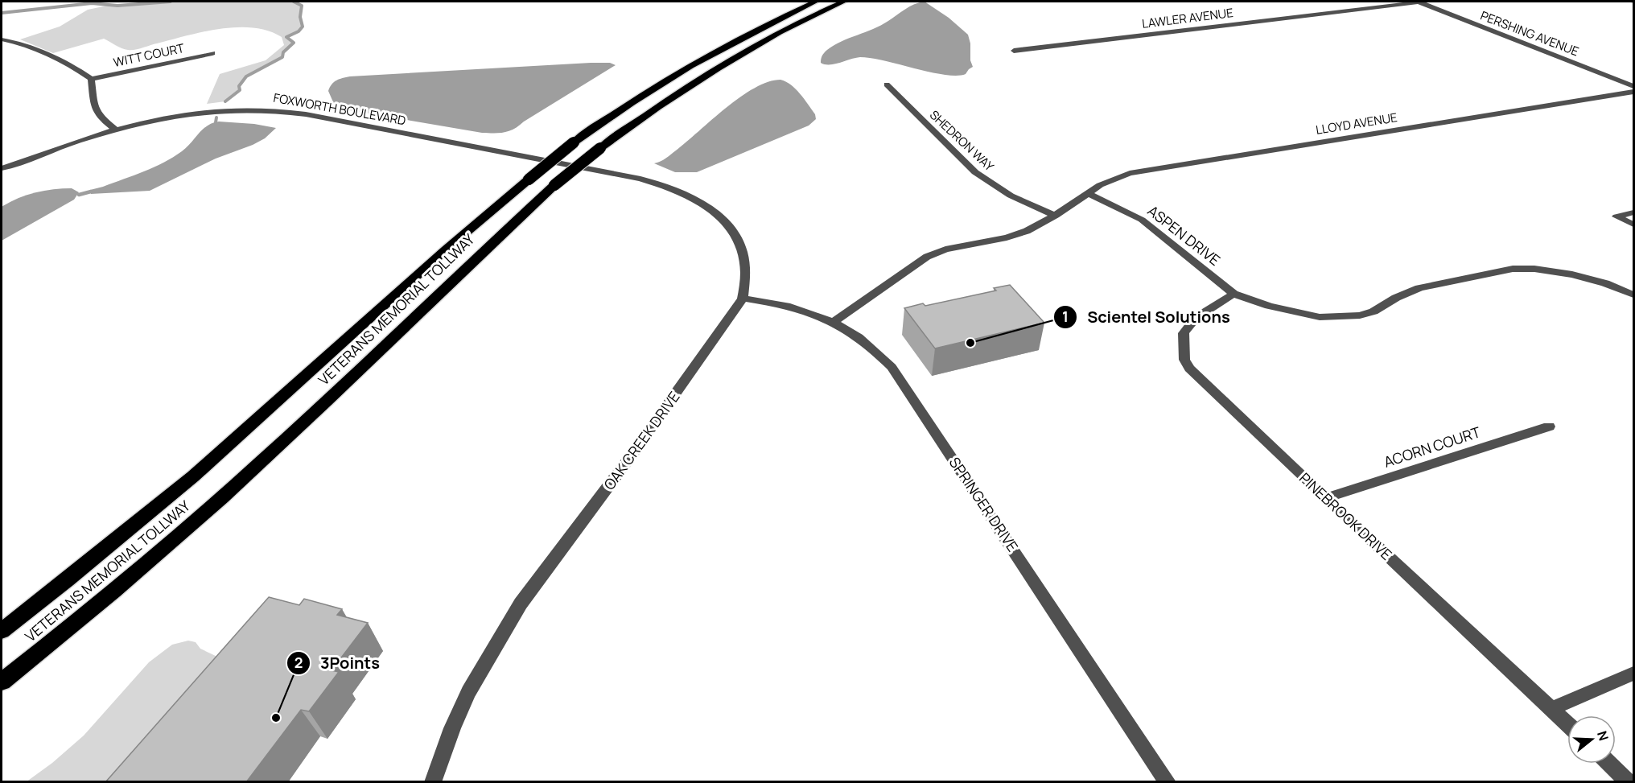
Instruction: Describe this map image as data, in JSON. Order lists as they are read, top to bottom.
{
  "streets": {
    "highway": ["VETERANS MEMORIAL TOLLWAY"],
    "street": [
      "LAWLER AVENUE",
      "PERSHING AVENUE",
      "WITT COURT",
      "FOXWORTH BOULEVARD",
      "LLOYD AVENUE",
      "SHEDRON WAY",
      "ASPEN DRIVE",
      "OAK CREEK DRIVE",
      "ACORN COURT",
      "SPRINGER DRIVE",
      "PINEBROOK DRIVE"
    ]
  },
  "crossings": [
    ["LAWLER AVENUE", "PERSHING AVENUE"],
    ["FOXWORTH BOULEVARD", "OAK CREEK DRIVE"],
    ["LLOYD AVENUE", "SHEDRON WAY"],
    ["LLOYD AVENUE", "ASPEN DRIVE"],
    ["LLOYD AVENUE", "SPRINGER DRIVE"],
    ["ASPEN DRIVE", "PINEBROOK DRIVE"],
    ["OAK CREEK DRIVE", "SPRINGER DRIVE"],
    ["ACORN COURT", "PINEBROOK DRIVE"]
  ],
  "places": ["Scientel Solutions", "3Points"],
  "north": "right"
}
